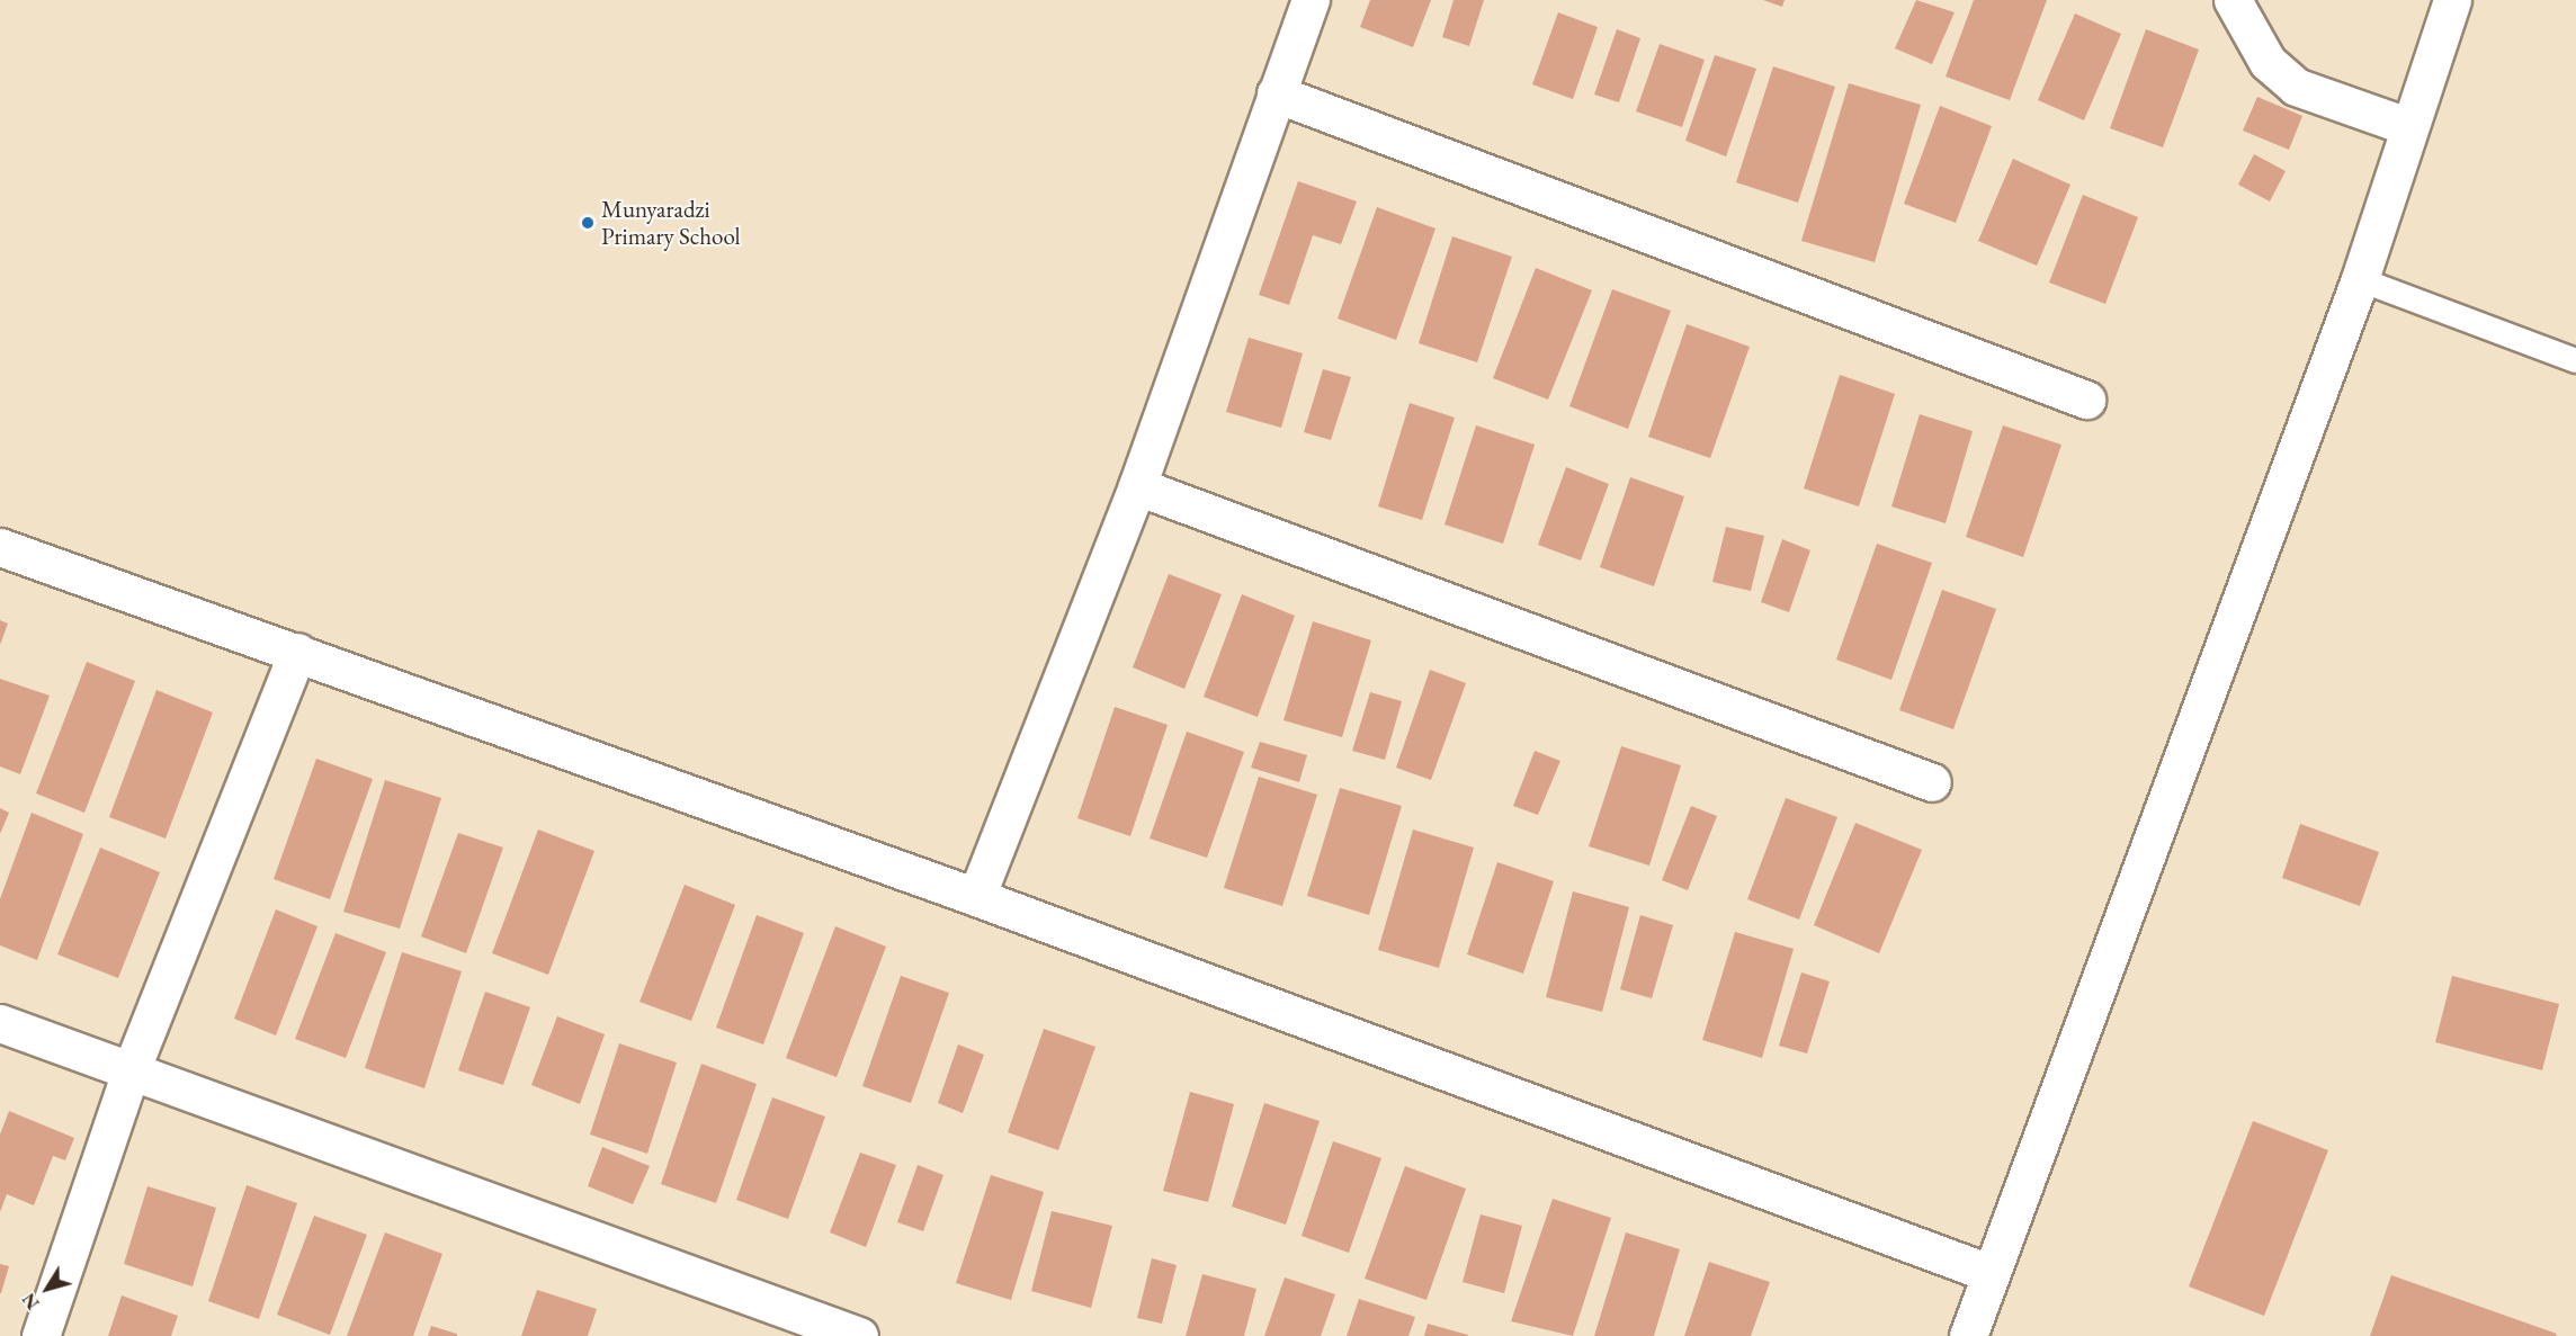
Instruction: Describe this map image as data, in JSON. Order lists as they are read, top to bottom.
{
  "places": ["Munyaradzi Primary School"],
  "north": "bottom left"
}
